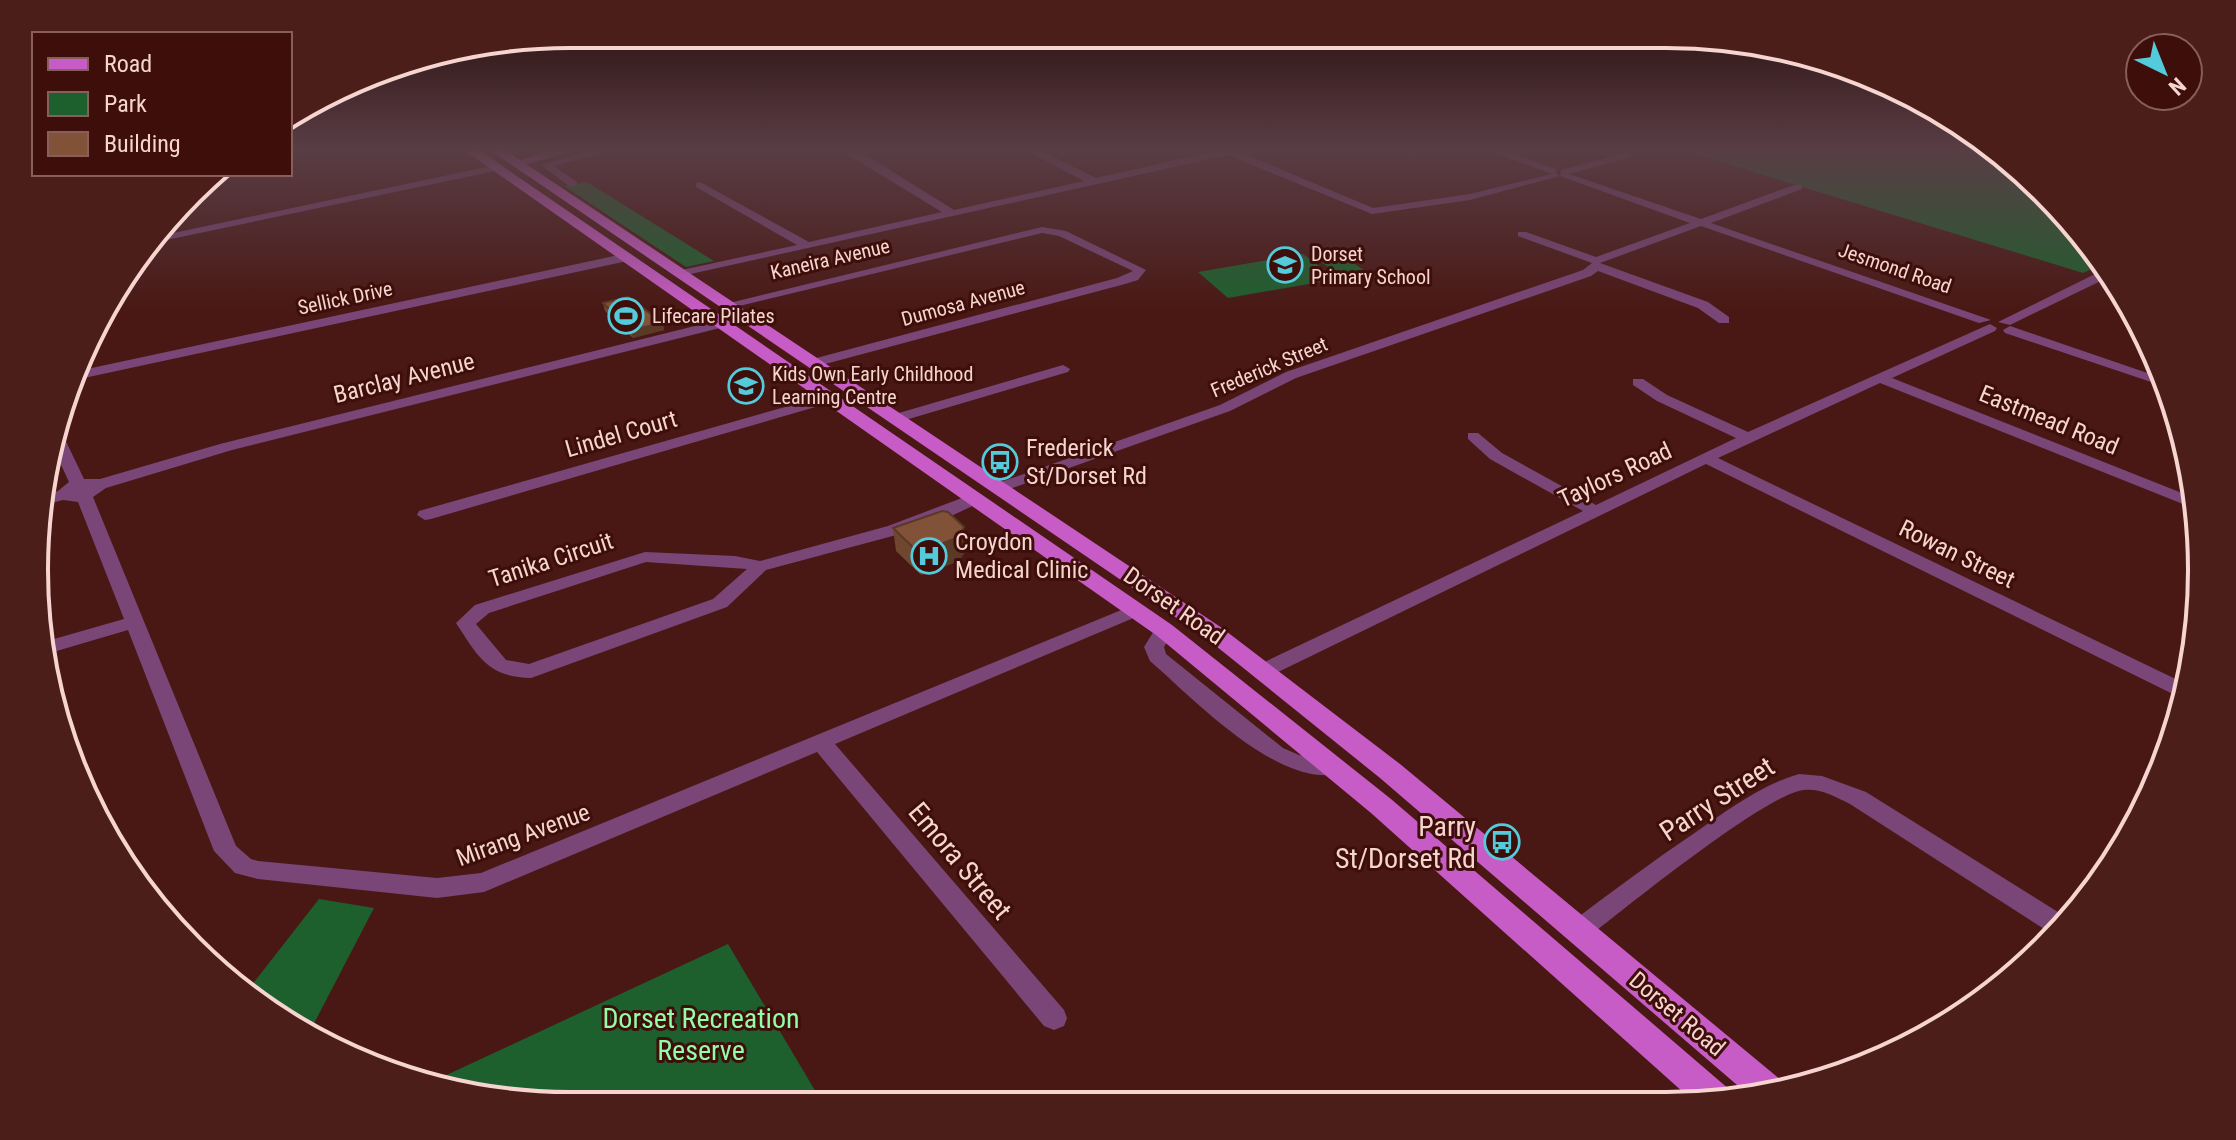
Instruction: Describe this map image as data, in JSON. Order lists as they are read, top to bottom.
{
  "streets": {
    "main road": ["Dorset Road"],
    "street": [
      "Kaneira Avenue",
      "Jesmond Road",
      "Sellick Drive",
      "Dumosa Avenue",
      "Frederick Street",
      "Barclay Avenue",
      "Eastmead Road",
      "Lindel Court",
      "Taylors Road",
      "Rowan Street",
      "Tanika Circuit",
      "Parry Street",
      "Mirang Avenue",
      "Emora Street"
    ]
  },
  "crossings": [
    ["Kaneira Avenue", "Dumosa Avenue"],
    ["Kaneira Avenue", "Barclay Avenue"],
    ["Kaneira Avenue", "Dorset Road"],
    ["Jesmond Road", "Frederick Street"],
    ["Jesmond Road", "Taylors Road"],
    ["Sellick Drive", "Dorset Road"],
    ["Dumosa Avenue", "Dorset Road"],
    ["Frederick Street", "Dorset Road"],
    ["Barclay Avenue", "Dorset Road"],
    ["Barclay Avenue", "Mirang Avenue"],
    ["Eastmead Road", "Taylors Road"],
    ["Lindel Court", "Dorset Road"],
    ["Taylors Road", "Rowan Street"],
    ["Taylors Road", "Dorset Road"],
    ["Tanika Circuit", "Dorset Road"],
    ["Dorset Road", "Parry Street"],
    ["Dorset Road", "Mirang Avenue"],
    ["Mirang Avenue", "Emora Street"]
  ],
  "parks": ["Dorset Recreation Reserve"],
  "places": {
    "school or university": ["Dorset Primary School", "Kids Own Early Childhood Learning Centre"],
    "sports": ["Lifecare Pilates"],
    "bus stop": ["Frederick St/Dorset Rd", "Parry St/Dorset Rd"],
    "hospital": ["Croydon Medical Clinic"]
  },
  "legend": ["Road", "Park", "Building"],
  "north": "bottom right"
}
